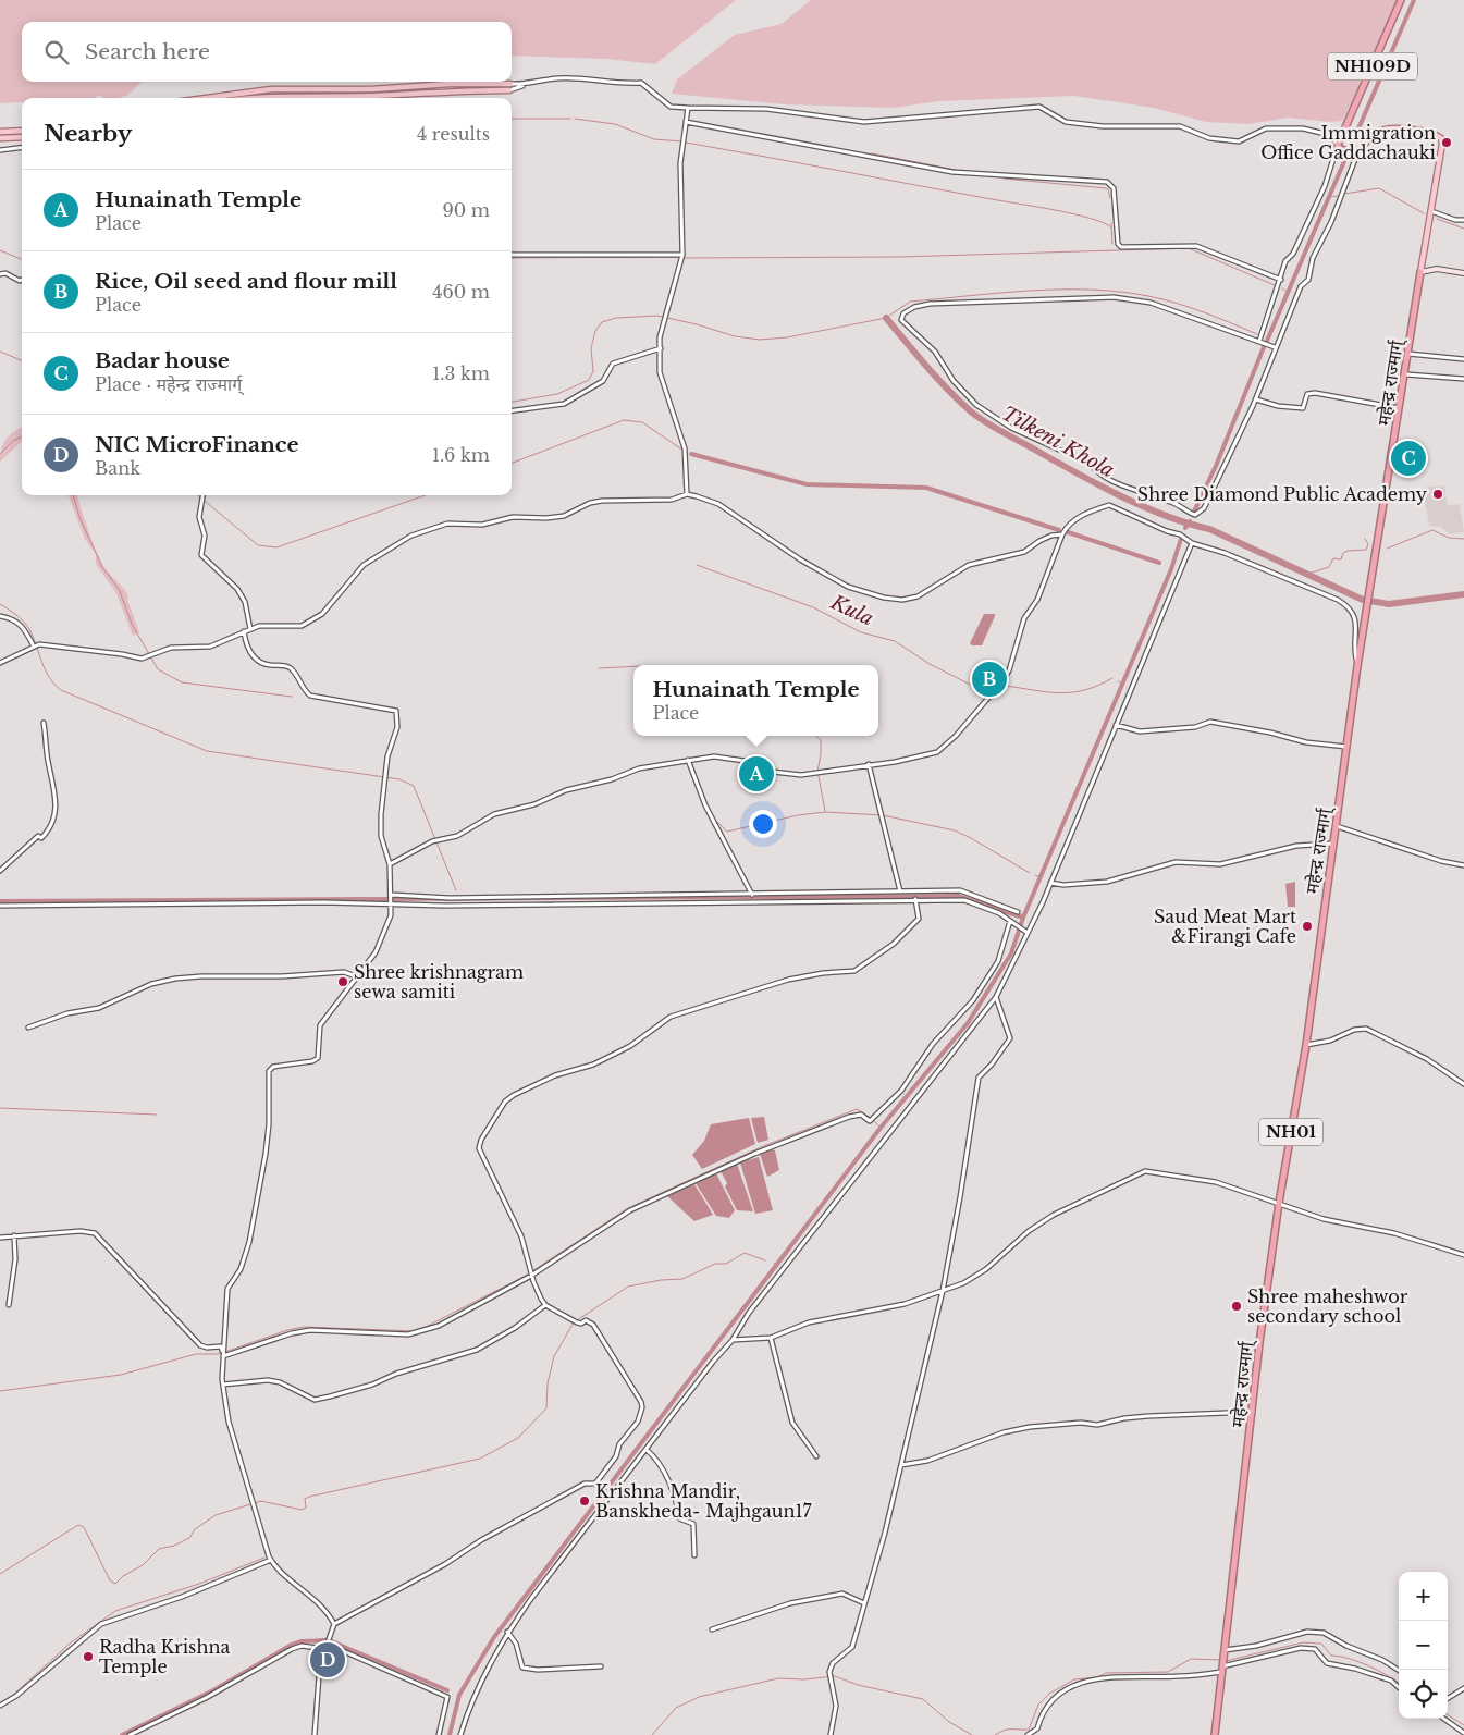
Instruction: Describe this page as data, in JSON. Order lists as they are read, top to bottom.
{
  "streets": {
    "highway": ["NH109D", "महेन्द्र राज्मार्ग्", "NH01"]
  },
  "water": ["Tilkeni Khola", "Kula"],
  "places": [
    "Immigration Office Gaddachauki",
    "Shree Diamond Public Academy",
    "Saud Meat Mart &Firangi Cafe",
    "Shree krishnagram sewa samiti",
    "Shree maheshwor secondary school",
    "Krishna Mandir, Banskheda- Majhgaun17",
    "Radha Krishna Temple"
  ],
  "page": {
    "search": "Search here",
    "heading": ["Nearby", "4 results"],
    "list": [
      {
        "mark": "A",
        "name": "Hunainath Temple",
        "note": "Place",
        "value": "90 m"
      },
      {
        "mark": "B",
        "name": "Rice, Oil seed and flour mill",
        "note": "Place",
        "value": "460 m"
      },
      {
        "mark": "C",
        "name": "Badar house",
        "note": "Place · महेन्द्र राज्मार्ग्",
        "value": "1.3 km"
      },
      {
        "mark": "D",
        "name": "NIC MicroFinance",
        "note": "Bank",
        "value": "1.6 km"
      }
    ],
    "pins": [
      "C",
      "B",
      "A",
      "D"
    ],
    "popup": ["Hunainath Temple", "Place"],
    "map_buttons": ["+", "−"]
  }
}
